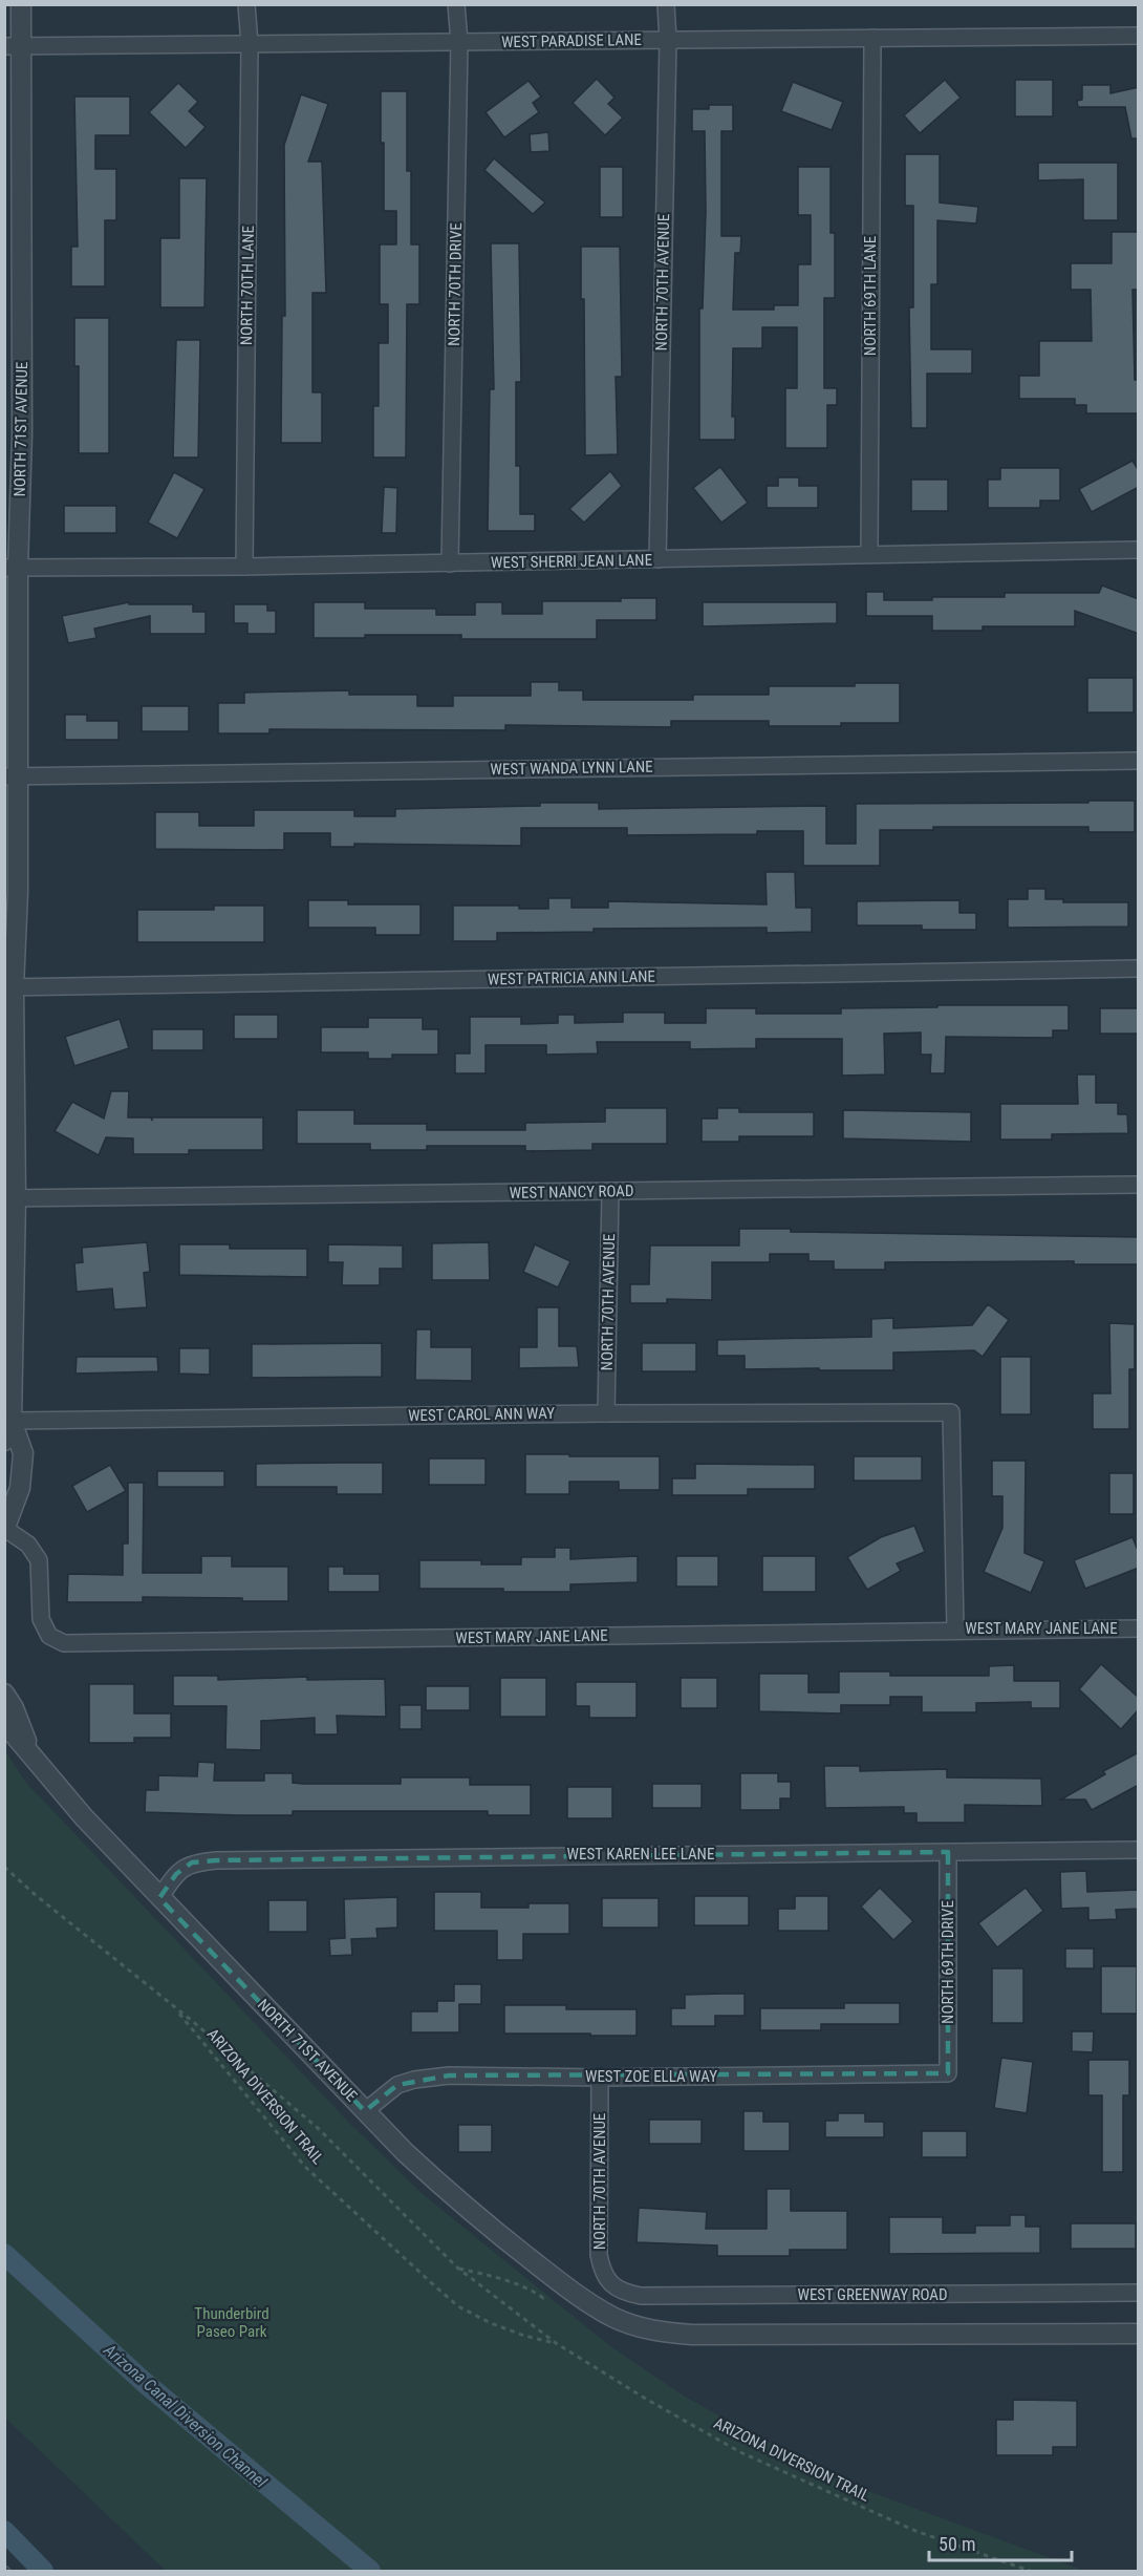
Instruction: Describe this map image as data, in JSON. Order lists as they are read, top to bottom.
{
  "streets": {
    "street": [
      "WEST PARADISE LANE",
      "NORTH 70TH AVENUE",
      "NORTH 70TH DRIVE",
      "NORTH 70TH LANE",
      "NORTH 69TH LANE",
      "NORTH 71ST AVENUE",
      "WEST SHERRI JEAN LANE",
      "WEST WANDA LYNN LANE",
      "WEST PATRICIA ANN LANE",
      "WEST NANCY ROAD",
      "WEST CAROL ANN WAY",
      "WEST MARY JANE LANE",
      "WEST KAREN LEE LANE",
      "NORTH 69TH DRIVE",
      "WEST ZOE ELLA WAY",
      "WEST GREENWAY ROAD"
    ],
    "path": ["ARIZONA DIVERSION TRAIL"]
  },
  "crossings": [
    ["WEST PARADISE LANE", "NORTH 70TH AVENUE"],
    ["WEST PARADISE LANE", "NORTH 70TH DRIVE"],
    ["WEST PARADISE LANE", "NORTH 70TH LANE"],
    ["WEST PARADISE LANE", "NORTH 69TH LANE"],
    ["WEST PARADISE LANE", "NORTH 71ST AVENUE"],
    ["NORTH 70TH AVENUE", "WEST SHERRI JEAN LANE"],
    ["NORTH 70TH AVENUE", "WEST NANCY ROAD"],
    ["NORTH 70TH AVENUE", "WEST CAROL ANN WAY"],
    ["NORTH 70TH AVENUE", "WEST ZOE ELLA WAY"],
    ["NORTH 70TH AVENUE", "WEST GREENWAY ROAD"],
    ["NORTH 70TH DRIVE", "WEST SHERRI JEAN LANE"],
    ["NORTH 70TH LANE", "WEST SHERRI JEAN LANE"],
    ["NORTH 69TH LANE", "WEST SHERRI JEAN LANE"],
    ["NORTH 71ST AVENUE", "WEST SHERRI JEAN LANE"],
    ["NORTH 71ST AVENUE", "WEST WANDA LYNN LANE"],
    ["NORTH 71ST AVENUE", "WEST PATRICIA ANN LANE"],
    ["NORTH 71ST AVENUE", "WEST NANCY ROAD"],
    ["NORTH 71ST AVENUE", "WEST CAROL ANN WAY"],
    ["NORTH 71ST AVENUE", "WEST MARY JANE LANE"],
    ["NORTH 71ST AVENUE", "WEST KAREN LEE LANE"],
    ["NORTH 71ST AVENUE", "WEST ZOE ELLA WAY"],
    ["WEST CAROL ANN WAY", "WEST MARY JANE LANE"],
    ["WEST KAREN LEE LANE", "NORTH 69TH DRIVE"],
    ["NORTH 69TH DRIVE", "WEST ZOE ELLA WAY"]
  ],
  "water": ["Arizona Canal Diversion Channel"],
  "parks": ["Thunderbird Paseo Park"],
  "scale_bar": "50 m"
}
